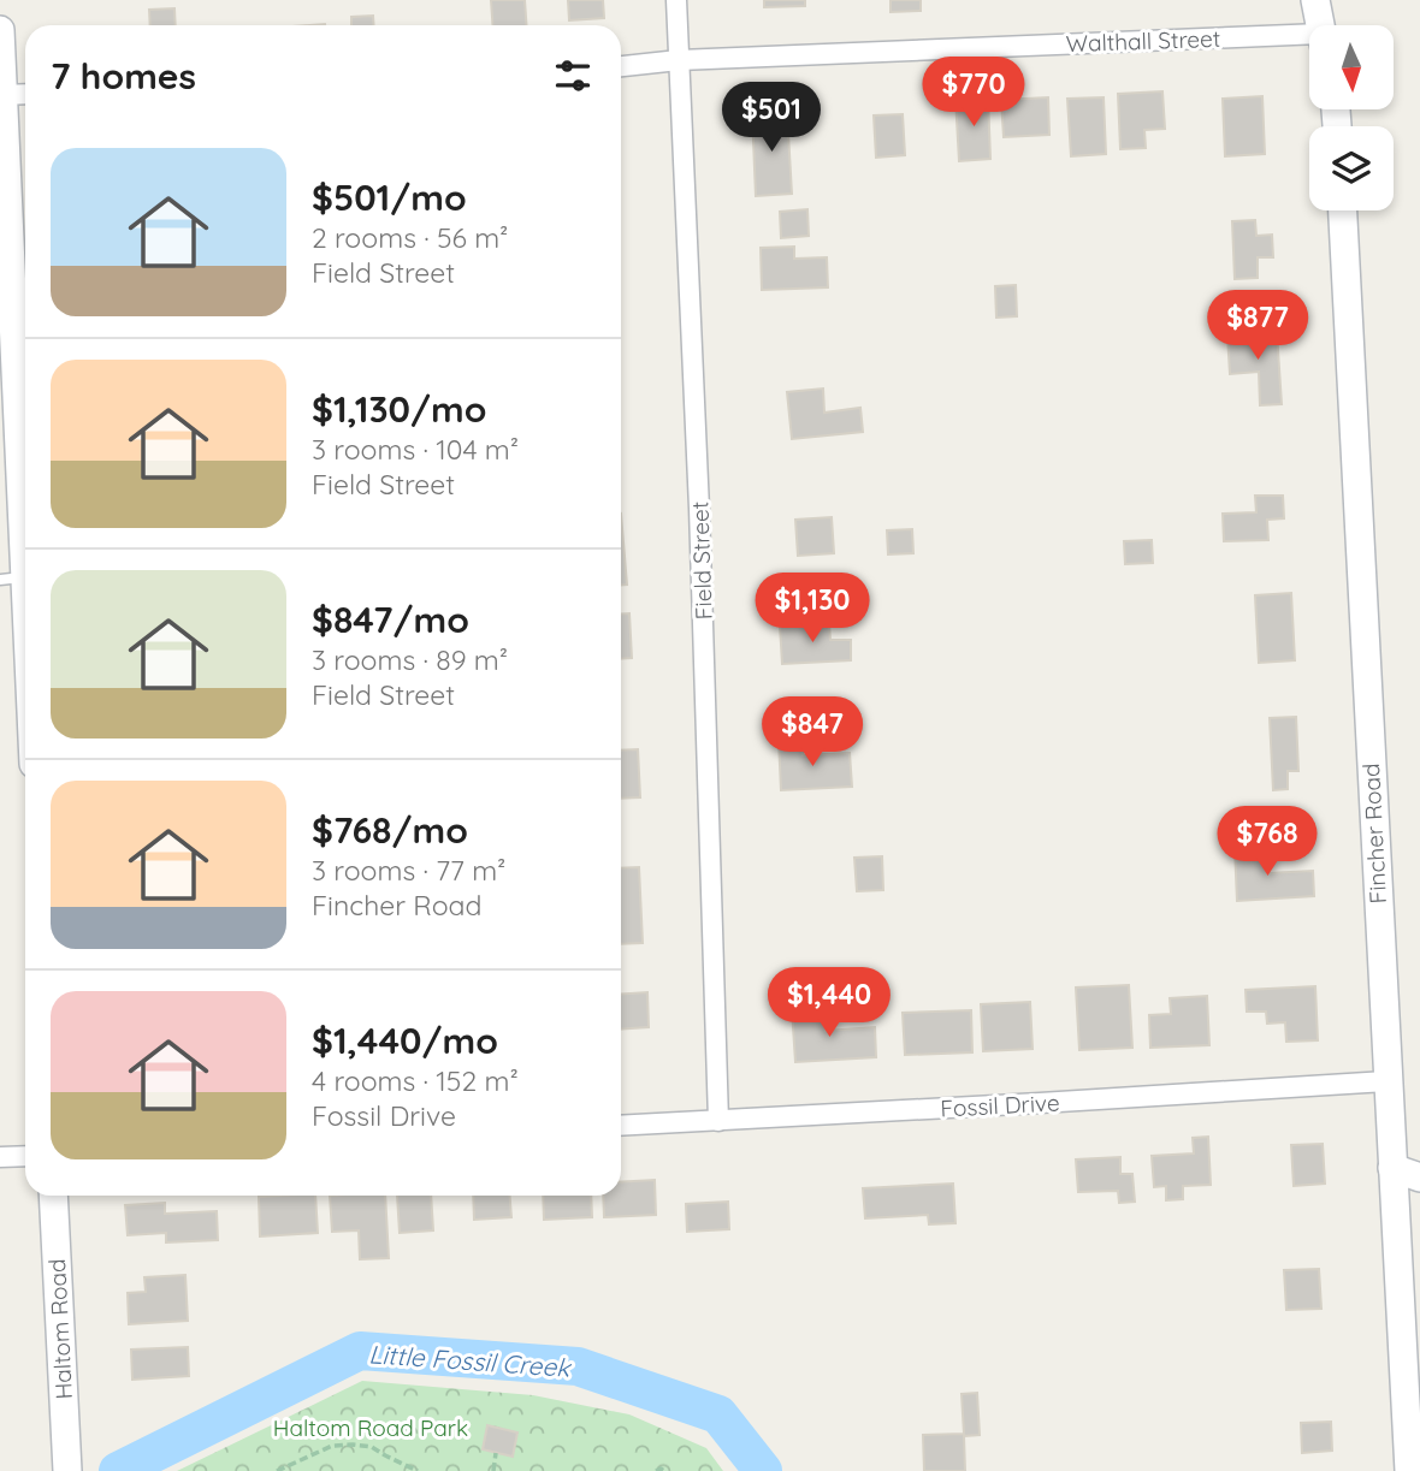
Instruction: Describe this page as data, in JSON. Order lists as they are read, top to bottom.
{
  "streets": {
    "street": [
      "Walthall Street",
      "Field Street",
      "Fincher Road",
      "Fossil Drive",
      "Haltom Road"
    ]
  },
  "crossings": [
    ["Walthall Street", "Field Street"],
    ["Field Street", "Fossil Drive"],
    ["Fincher Road", "Fossil Drive"]
  ],
  "water": ["Little Fossil Creek"],
  "parks": ["Haltom Road Park"],
  "north": "bottom",
  "page": {
    "heading": "7 homes",
    "price": [
      "$770",
      "$501",
      "$877",
      "$1,130",
      "$847",
      "$768",
      "$1,440"
    ],
    "list": [
      {
        "name": "$501/mo",
        "note": "2 rooms · 56 m² · Field Street"
      },
      {
        "name": "$1,130/mo",
        "note": "3 rooms · 104 m² · Field Street"
      },
      {
        "name": "$847/mo",
        "note": "3 rooms · 89 m² · Field Street"
      },
      {
        "name": "$768/mo",
        "note": "3 rooms · 77 m² · Fincher Road"
      },
      {
        "name": "$1,440/mo",
        "note": "4 rooms · 152 m² · Fossil Drive"
      }
    ]
  }
}
